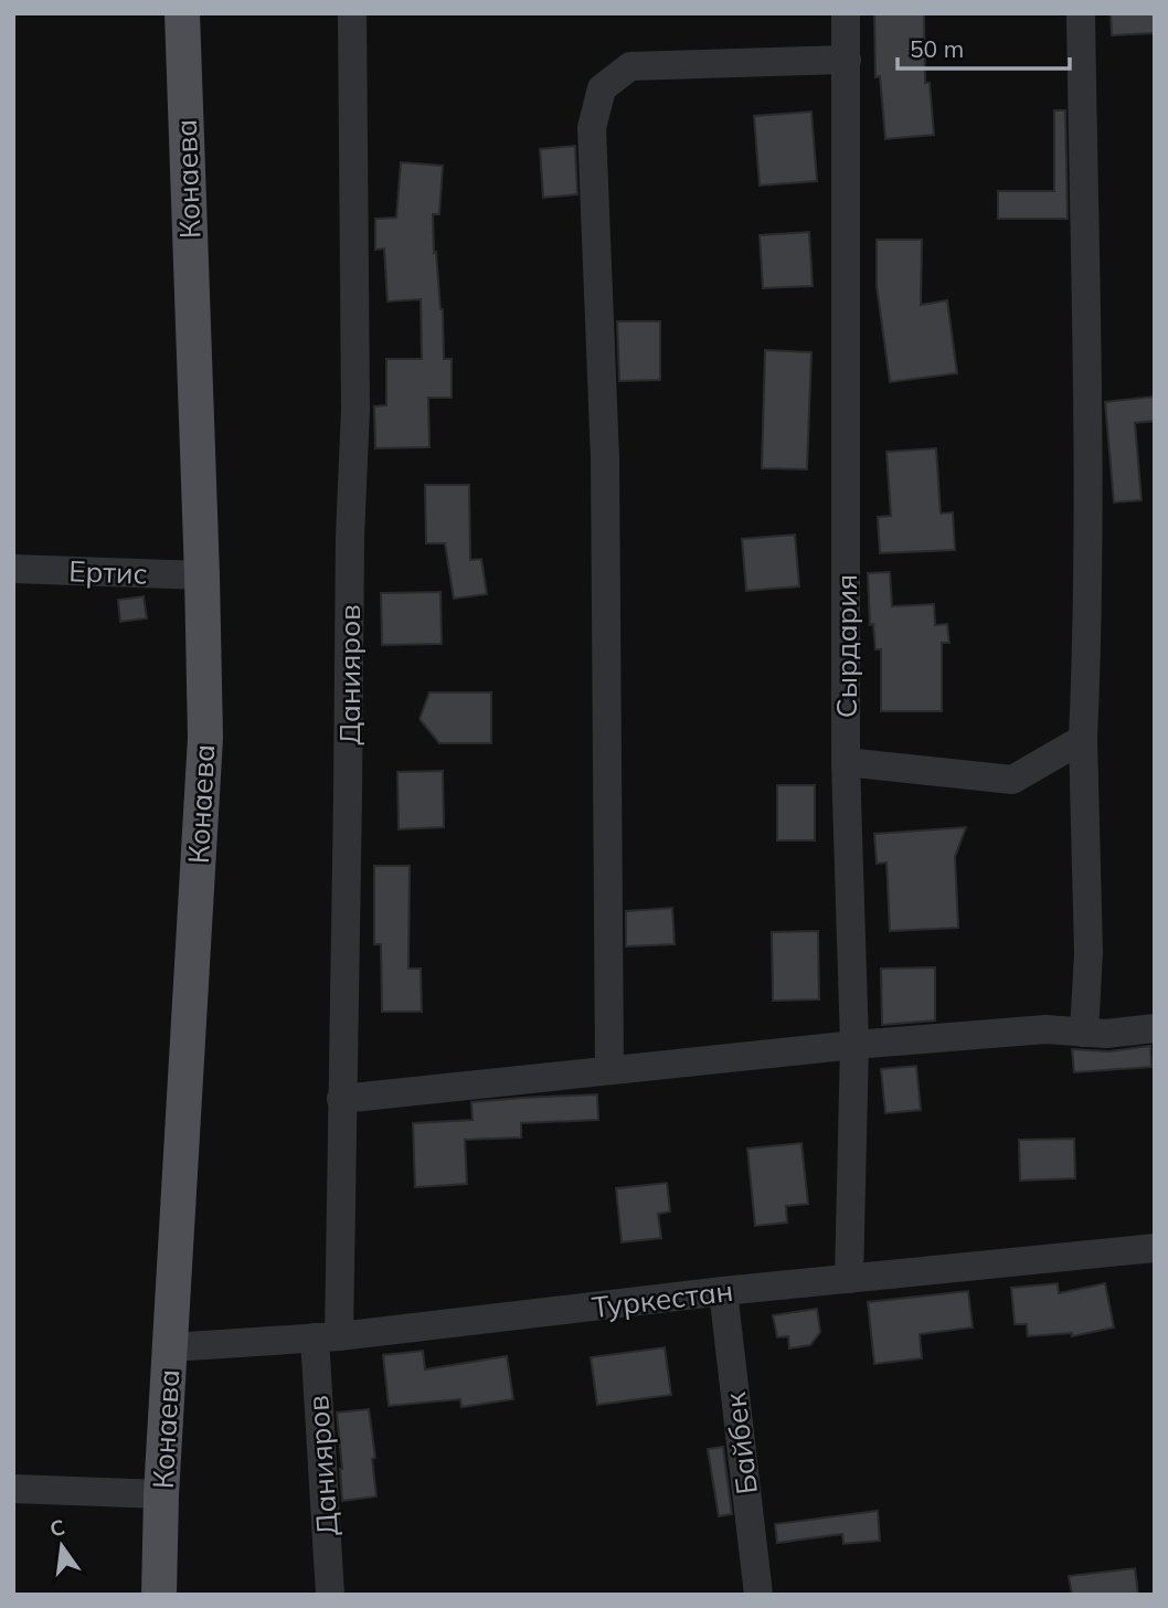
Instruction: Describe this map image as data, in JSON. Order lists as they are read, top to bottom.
{
  "streets": {
    "main road": ["Конаева"],
    "street": [
      "Ертис",
      "Сырдария",
      "Данияров",
      "Туркестан",
      "Байбек"
    ]
  },
  "crossings": [
    ["Конаева", "Ертис"],
    ["Конаева", "Туркестан"],
    ["Сырдария", "Туркестан"],
    ["Данияров", "Туркестан"],
    ["Туркестан", "Байбек"]
  ],
  "scale_bar": "50 m",
  "north": "top"
}
